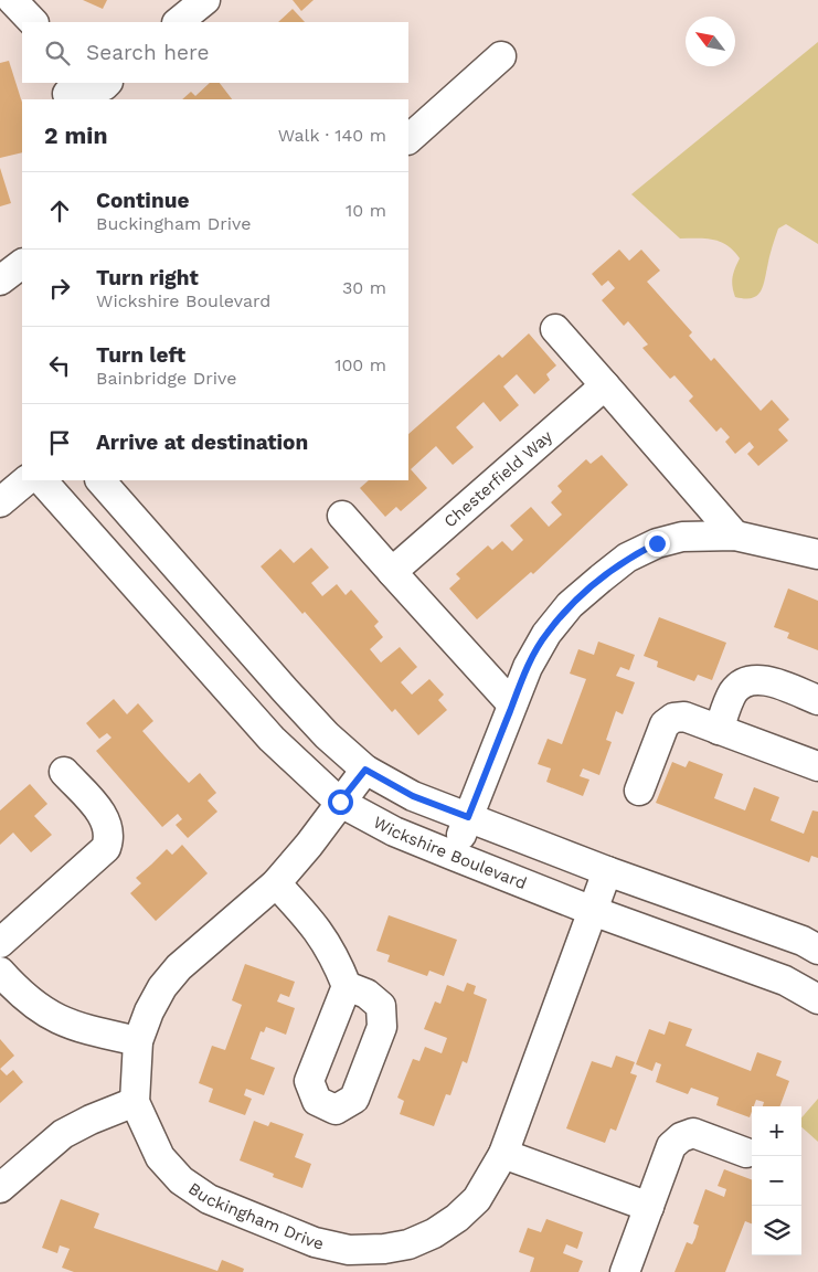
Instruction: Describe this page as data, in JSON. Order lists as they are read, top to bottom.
{
  "streets": {
    "street": ["Chesterfield Way", "Wickshire Boulevard", "Buckingham Drive"]
  },
  "crossings": [
    ["Wickshire Boulevard", "Buckingham Drive"]
  ],
  "north": "top left",
  "page": {
    "search": "Search here",
    "heading": ["2 min", "Walk · 140 m"],
    "list": [
      ["Continue", "Buckingham Drive", "10 m"],
      ["Turn right", "Wickshire Boulevard", "30 m"],
      ["Turn left", "Bainbridge Drive", "100 m"],
      "Arrive at destination"
    ],
    "map_buttons": ["+", "−"]
  }
}
